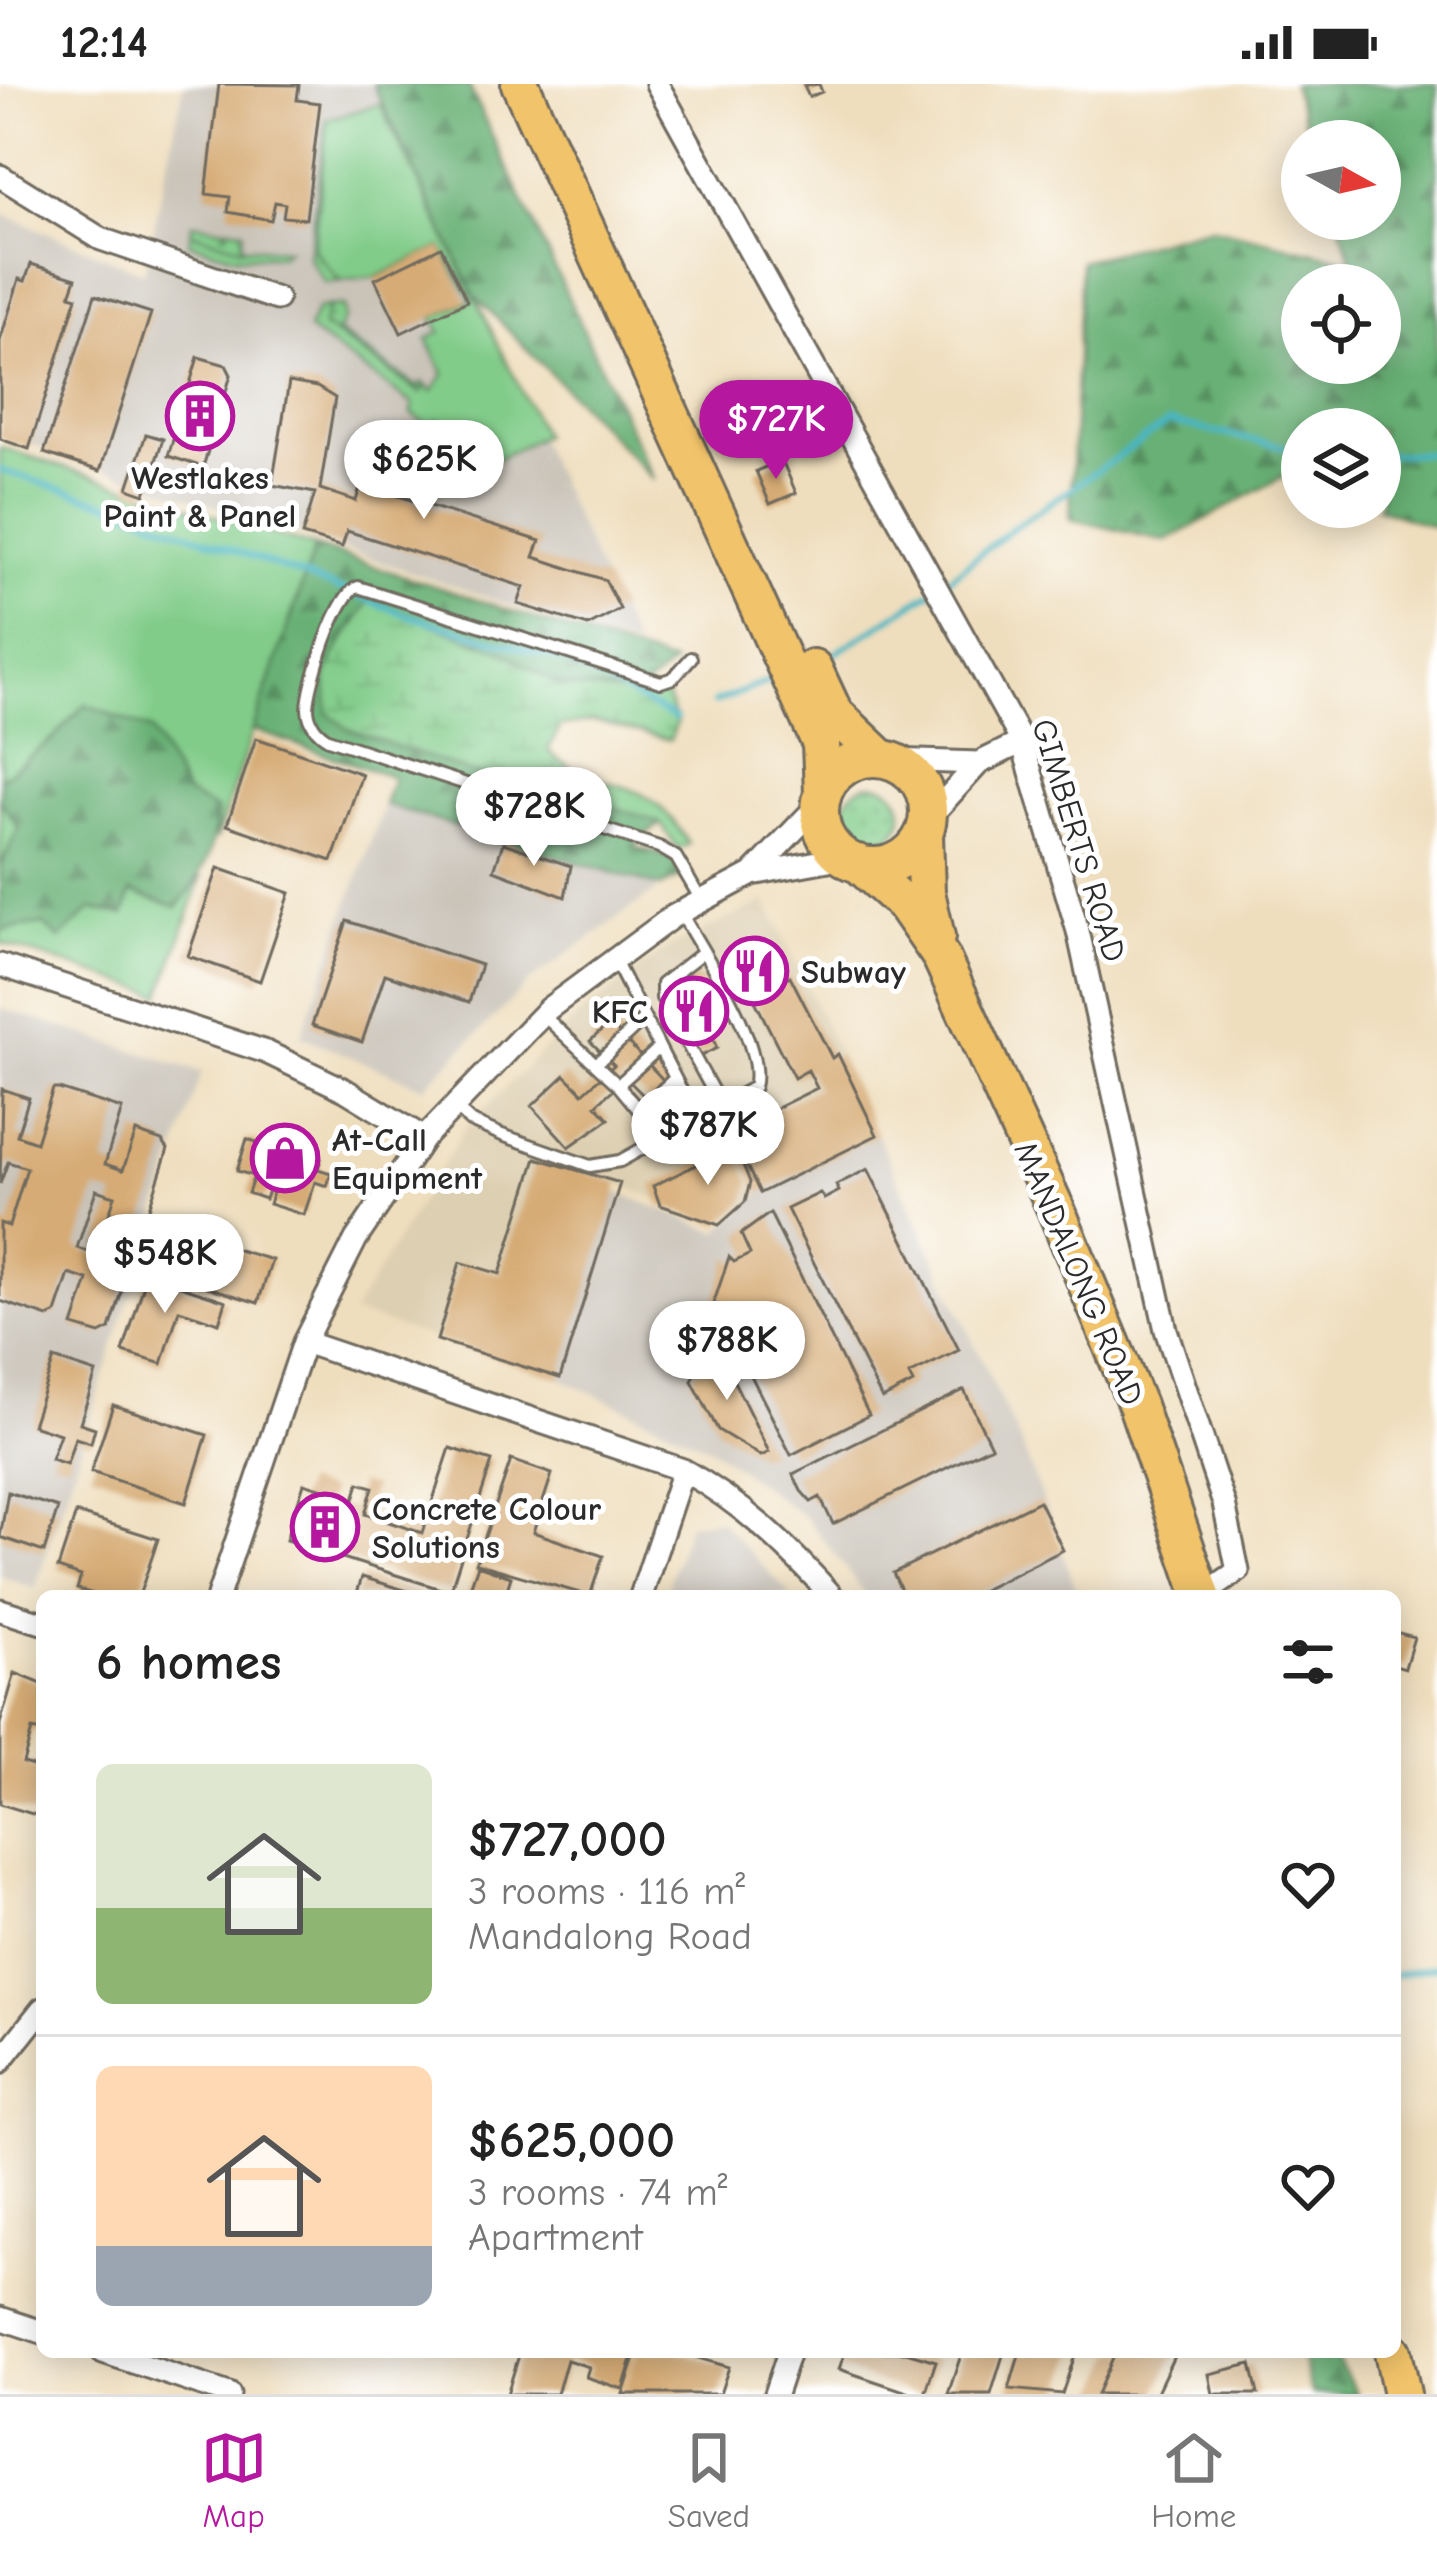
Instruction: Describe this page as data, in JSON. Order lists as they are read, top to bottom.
{
  "streets": {
    "main road": ["MANDALONG ROAD"],
    "street": ["GIMBERTS ROAD"]
  },
  "places": {
    "building": ["Westlakes Paint & Panel", "Concrete Colour Solutions"],
    "restaurant": ["Subway", "KFC"],
    "shop": ["At-Call Equipment"]
  },
  "north": "right",
  "page": {
    "status": "12:14",
    "price": [
      "$727K",
      "$625K",
      "$728K",
      "$787K",
      "$548K",
      "$788K"
    ],
    "heading": "6 homes",
    "list": [
      {
        "name": "$727,000",
        "note": "3 rooms · 116 m² · Mandalong Road"
      },
      {
        "name": "$625,000",
        "note": "3 rooms · 74 m² · Apartment"
      }
    ],
    "tabs": ["Map", "Saved", "Home"]
  }
}
